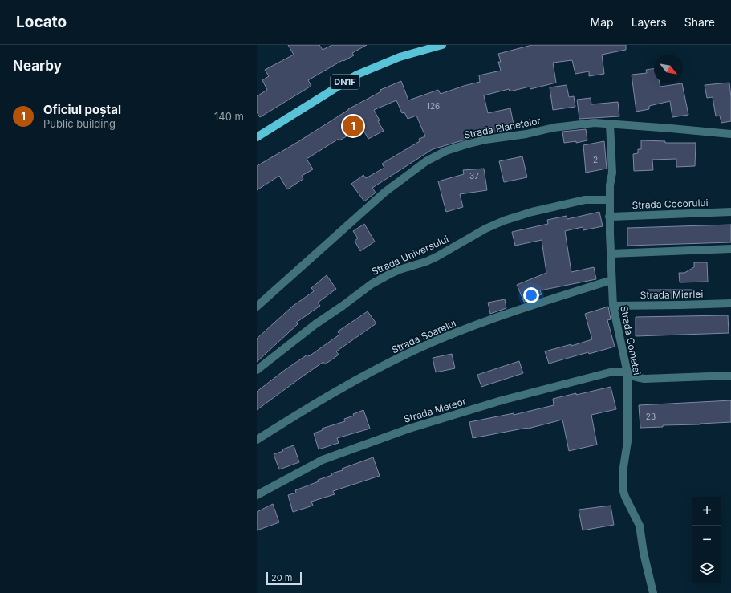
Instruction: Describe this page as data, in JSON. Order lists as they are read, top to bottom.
{
  "streets": {
    "main road": ["DN1F"],
    "street": [
      "Strada Planetelor",
      "Strada Cocorului",
      "Strada Universului",
      "Strada Mierlei",
      "Strada Soarelui",
      "Strada Cometei",
      "Strada Meteor"
    ]
  },
  "crossings": [
    ["Strada Planetelor", "Strada Cometei"],
    ["Strada Cocorului", "Strada Cometei"],
    ["Strada Universului", "Strada Cometei"],
    ["Strada Mierlei", "Strada Cometei"],
    ["Strada Soarelui", "Strada Cometei"],
    ["Strada Cometei", "Strada Meteor"]
  ],
  "house_numbers": [
    "126",
    "2",
    "37",
    "23"
  ],
  "scale_bar": "20 m",
  "north": "bottom right",
  "page": {
    "header": "Locato",
    "nav": ["Map", "Layers", "Share"],
    "heading": "Nearby",
    "list": [
      {
        "mark": "1",
        "name": "Oficiul poștal",
        "note": "Public building",
        "value": "140 m"
      }
    ],
    "pins": "1",
    "map_buttons": ["+", "−"],
    "scale": "20 m"
  }
}
